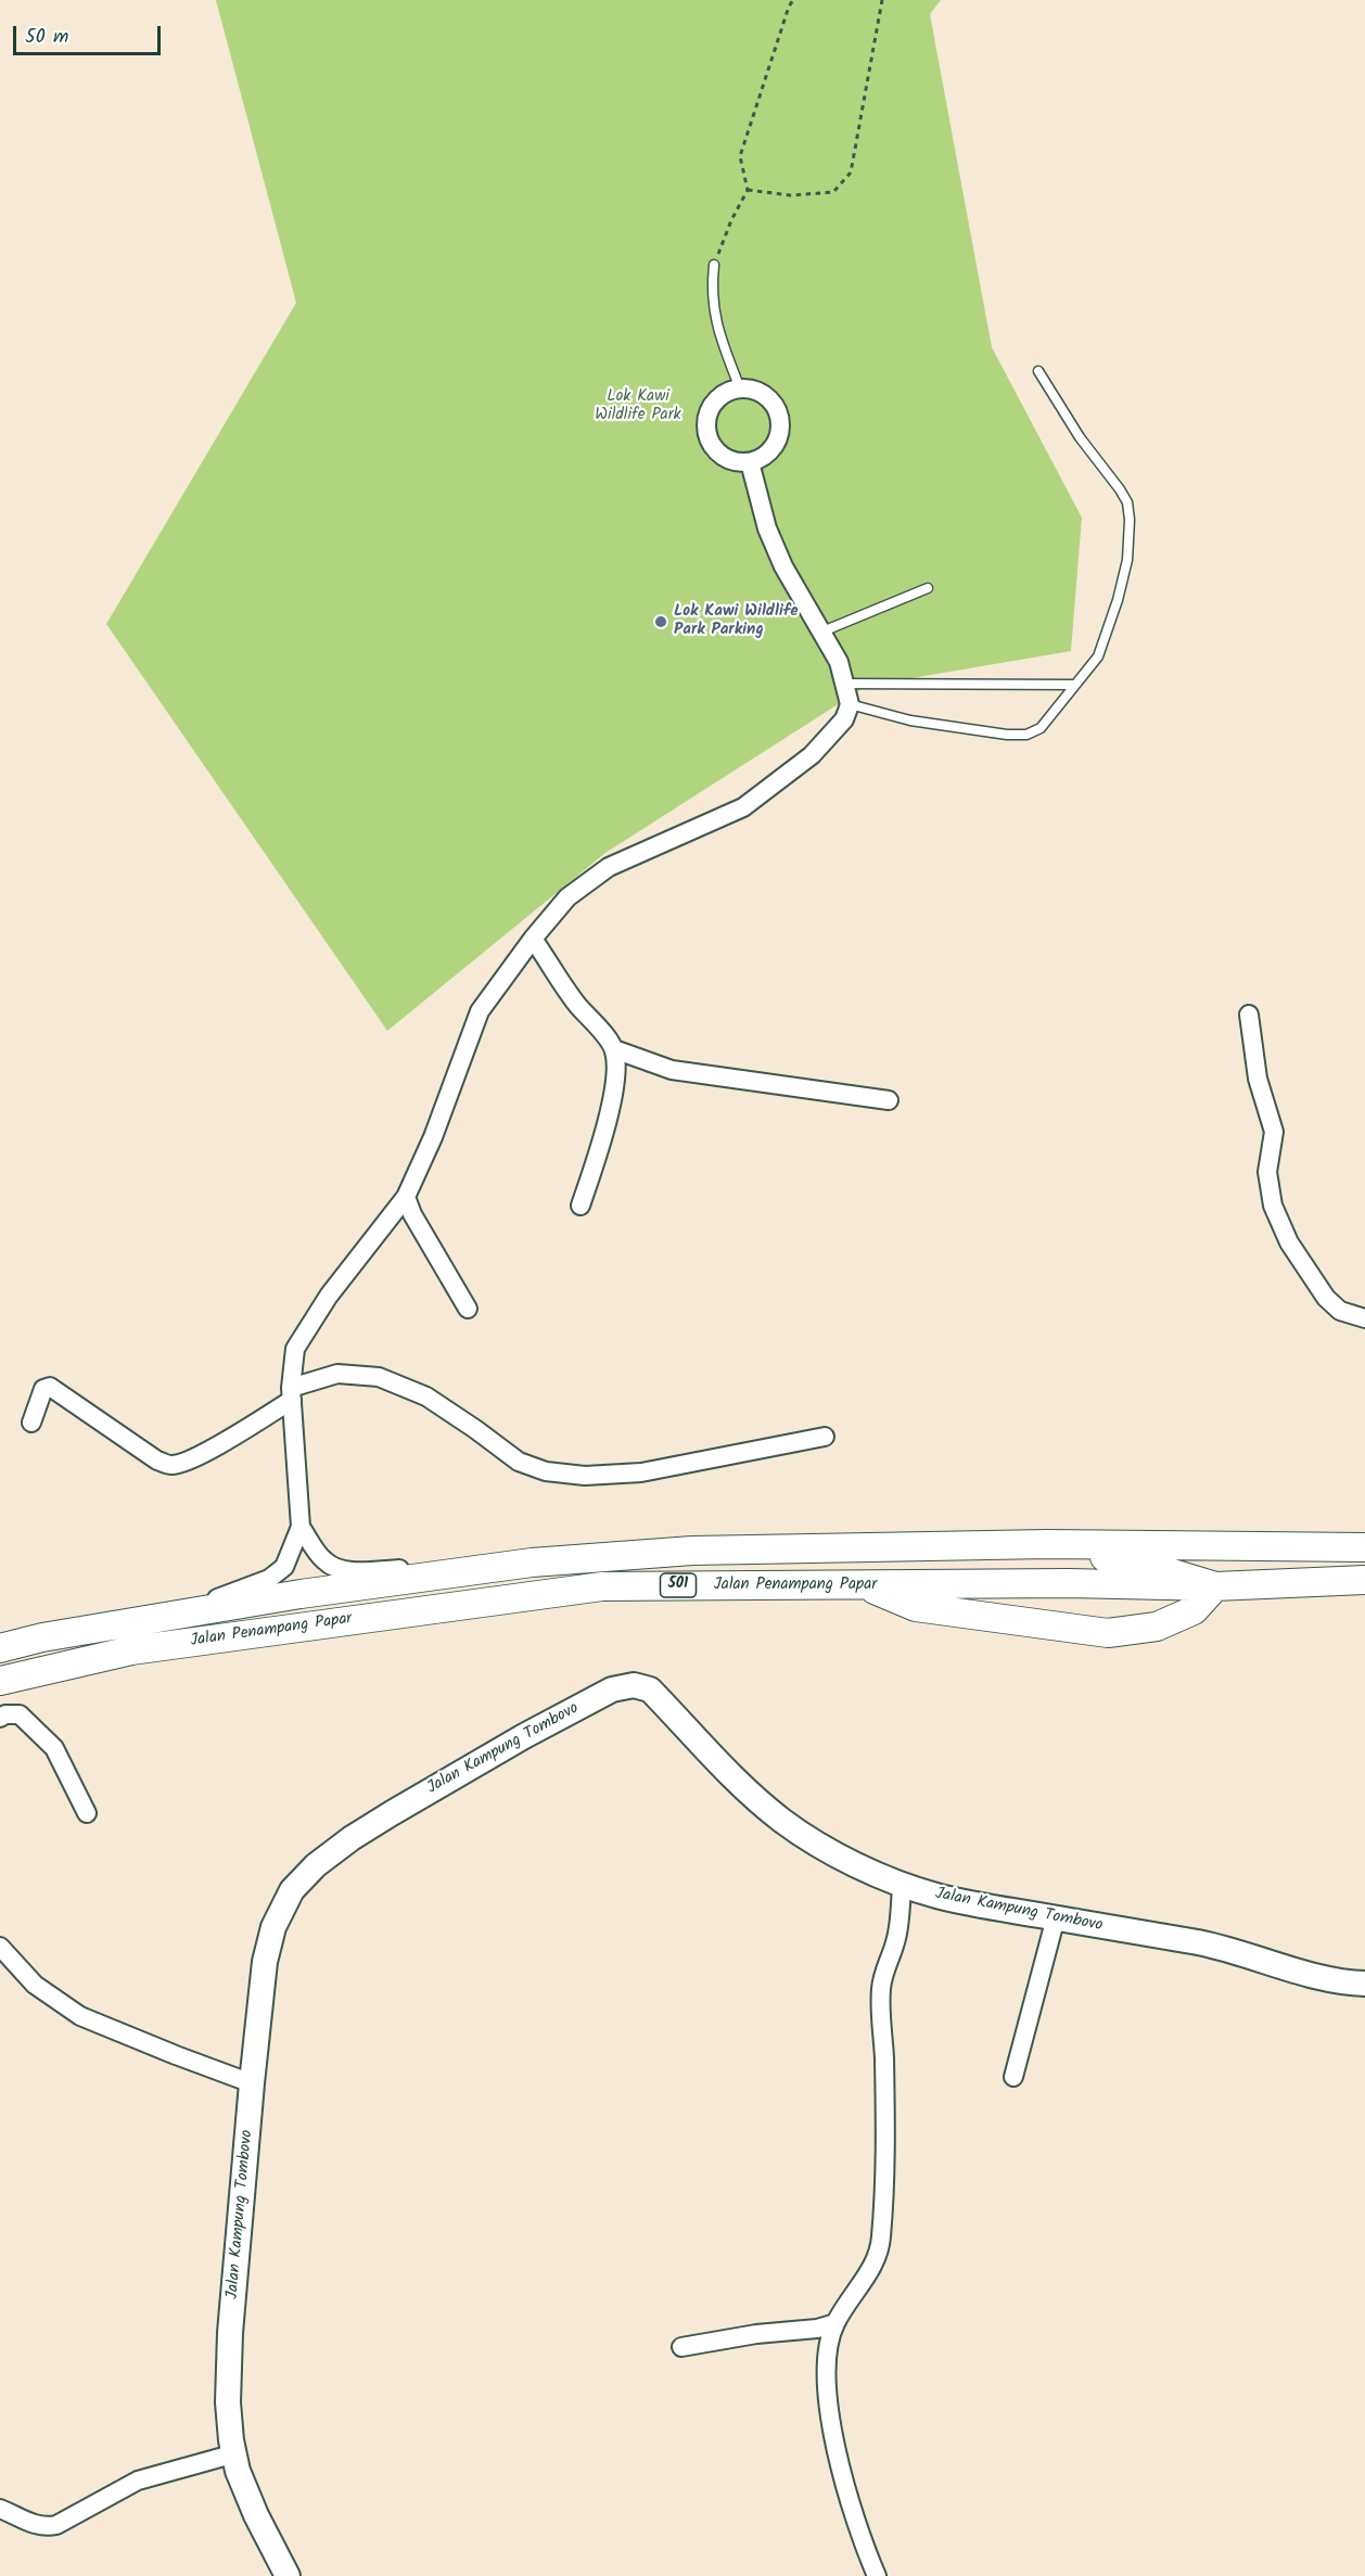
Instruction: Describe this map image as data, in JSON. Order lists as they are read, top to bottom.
{
  "streets": {
    "main road": ["501", "Jalan Penampang Papar"],
    "street": ["Jalan Kampung Tombovo"]
  },
  "parks": ["Lok Kawi Wildlife Park"],
  "places": ["Lok Kawi Wildlife Park Parking"],
  "scale_bar": "50 m"
}
